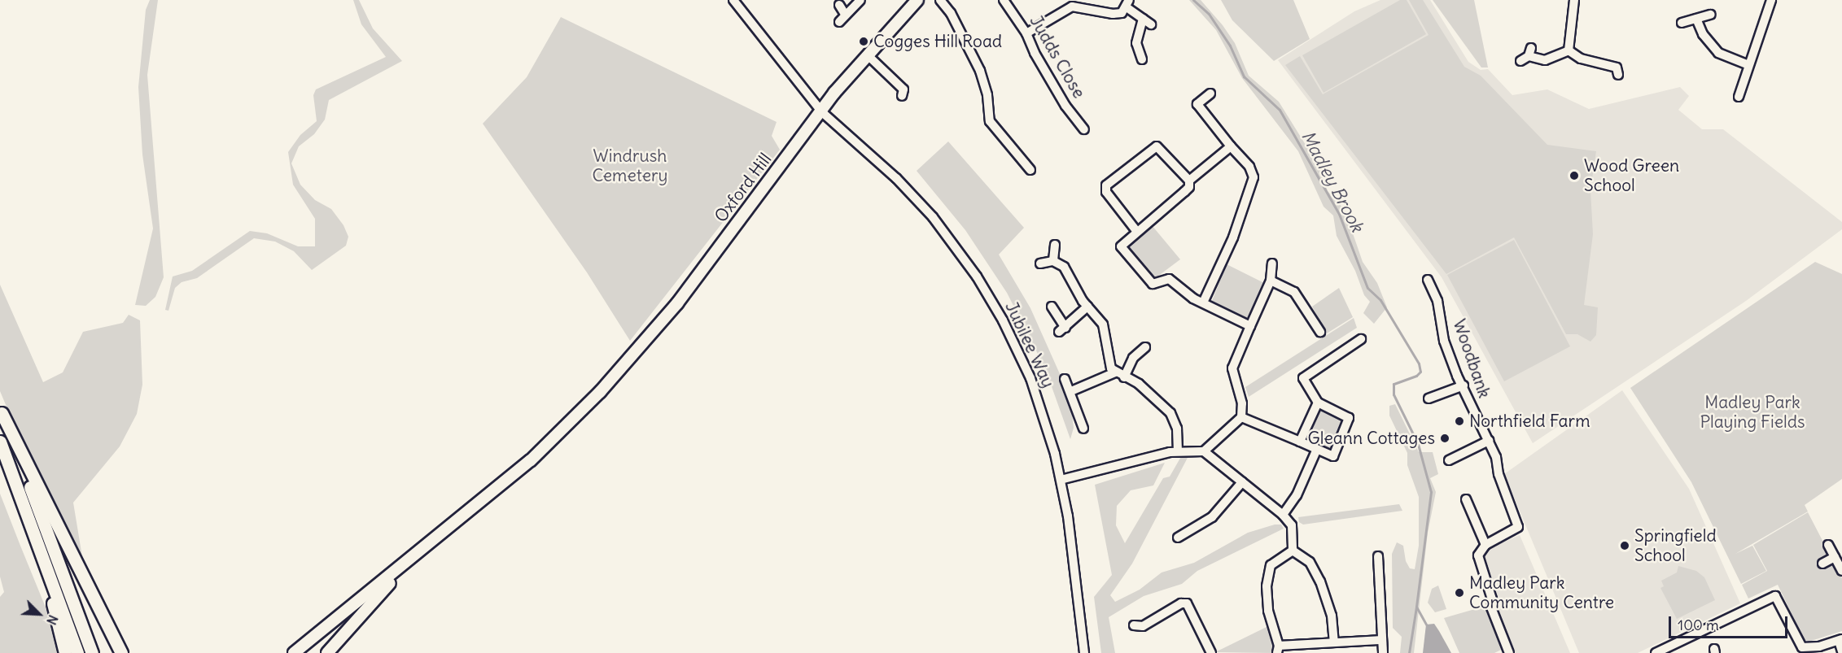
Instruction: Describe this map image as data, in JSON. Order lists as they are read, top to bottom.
{
  "streets": {
    "main road": ["Oxford Hill"],
    "street": ["Judds Close", "Jubilee Way", "Woodbank"]
  },
  "crossings": [
    ["Oxford Hill", "Jubilee Way"]
  ],
  "water": ["Madley Brook"],
  "parks": ["Windrush Cemetery", "Madley Park Playing Fields"],
  "places": [
    "Cogges Hill Road",
    "Wood Green School",
    "Northfield Farm",
    "Gleann Cottages",
    "Springfield School",
    "Madley Park Community Centre"
  ],
  "scale_bar": "100 m",
  "north": "bottom right"
}
